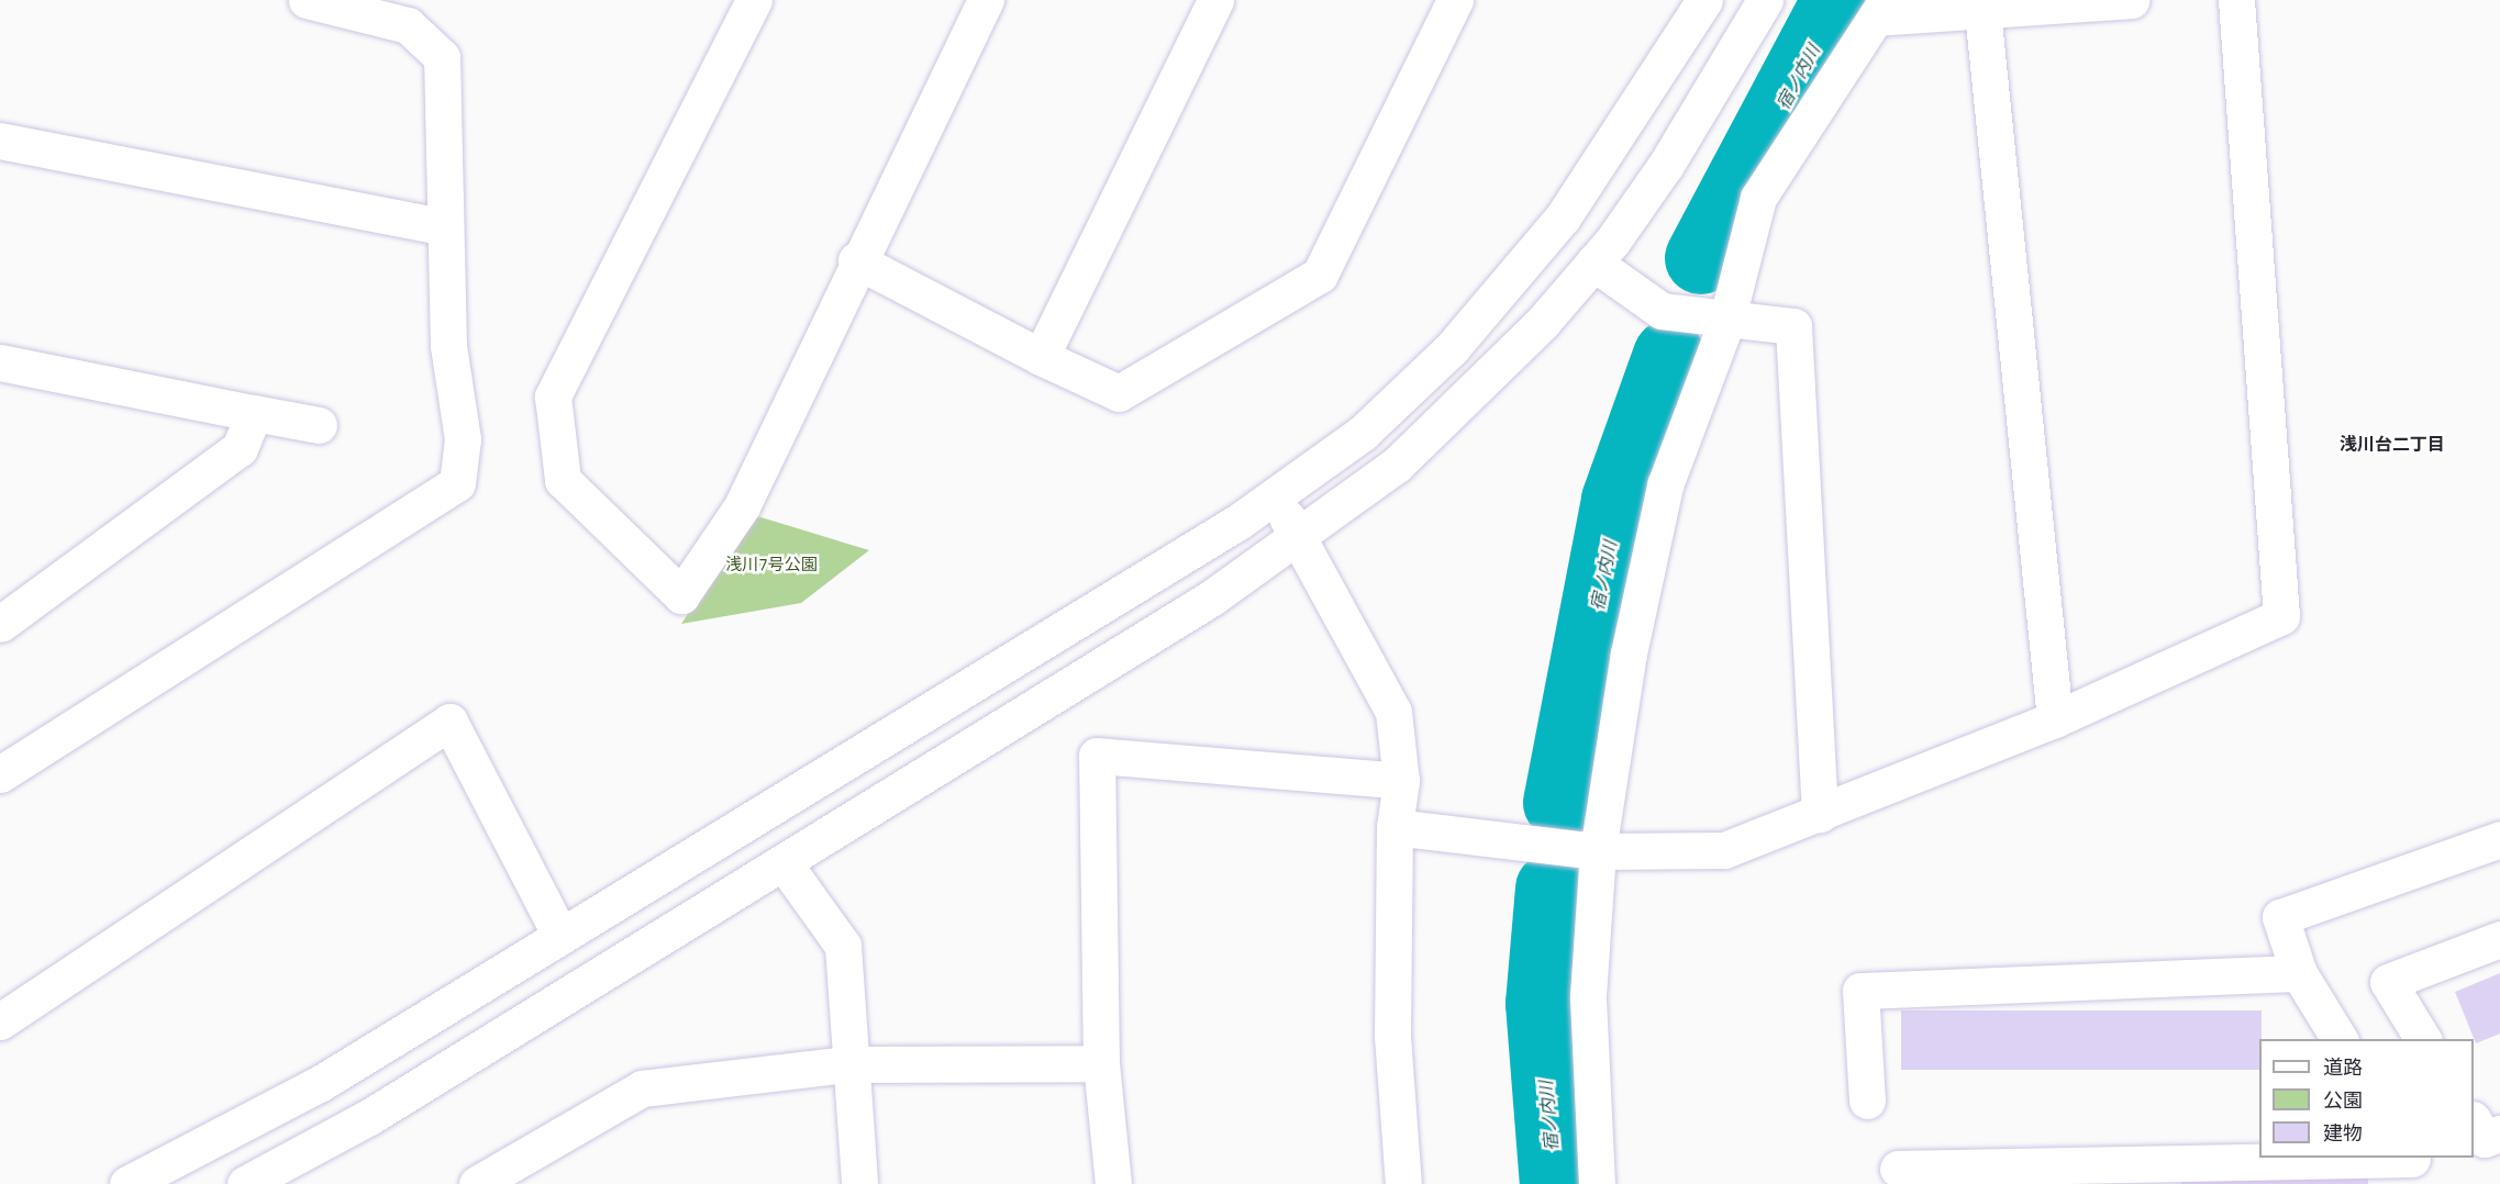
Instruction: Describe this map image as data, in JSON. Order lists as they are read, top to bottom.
{
  "districts": ["浅川台二丁目"],
  "water": ["宿ノ内川"],
  "parks": ["浅川7号公園"],
  "legend": ["道路", "公園", "建物"]
}
